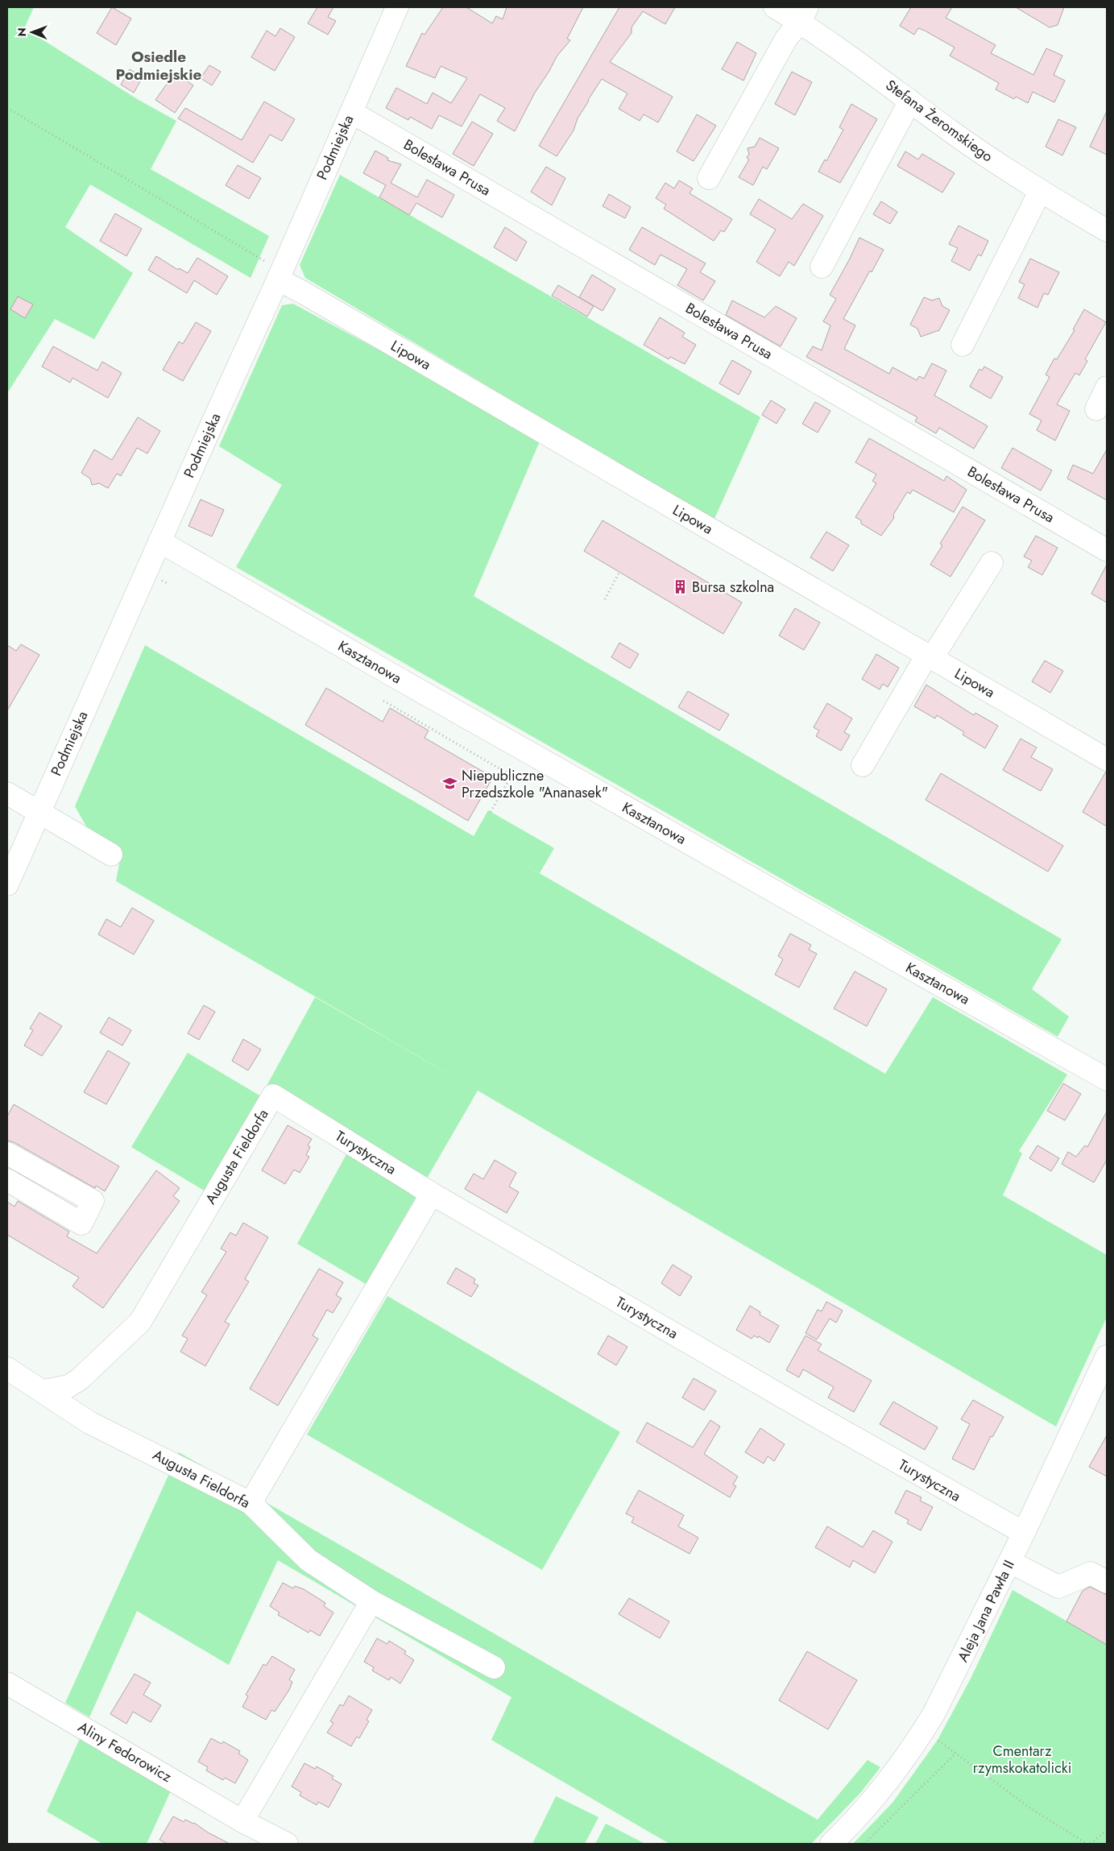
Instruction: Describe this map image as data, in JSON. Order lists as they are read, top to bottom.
{
  "streets": {
    "street": [
      "Stefana Żeromskiego",
      "Podmiejska",
      "Bolesława Prusa",
      "Lipowa",
      "Kasztanowa",
      "Turystyczna",
      "Augusta Fieldorfa",
      "Aleja Jana Pawła II",
      "Aliny Fedorowicz"
    ]
  },
  "crossings": [
    ["Podmiejska", "Bolesława Prusa"],
    ["Podmiejska", "Lipowa"],
    ["Podmiejska", "Kasztanowa"],
    ["Turystyczna", "Augusta Fieldorfa"],
    ["Turystyczna", "Aleja Jana Pawła II"]
  ],
  "districts": ["Osiedle Podmiejskie"],
  "parks": ["Cmentarz rzymskokatolicki"],
  "places": {
    "building": ["Bursa szkolna"],
    "school or university": ["Niepubliczne Przedszkole \"Ananasek\""]
  },
  "north": "left"
}
